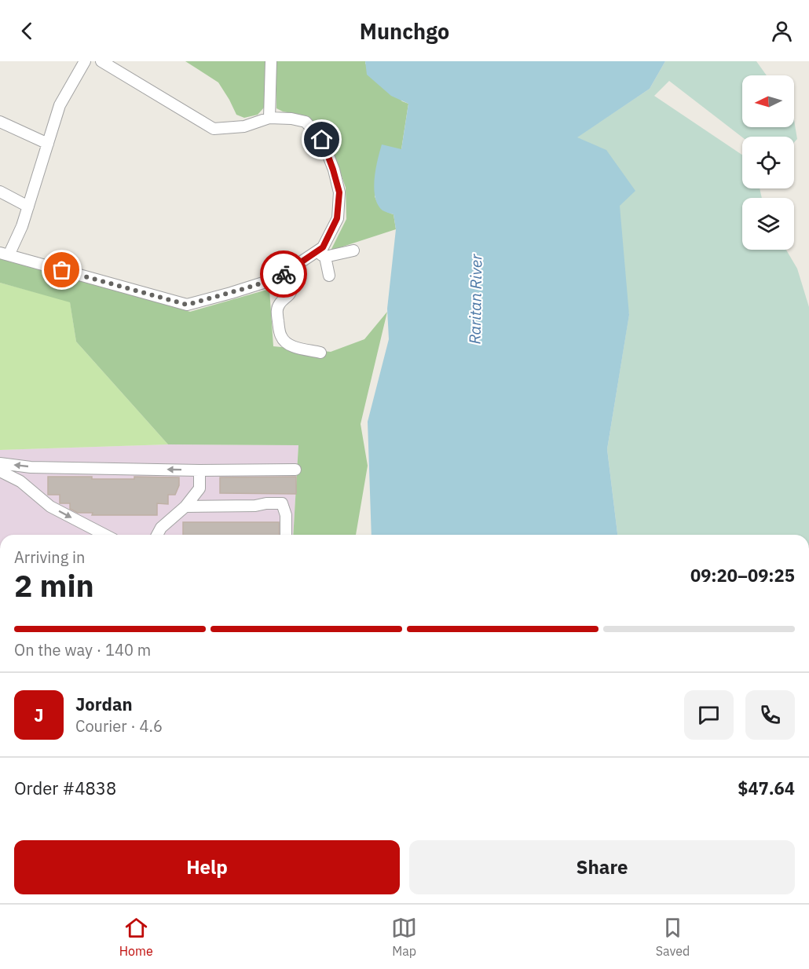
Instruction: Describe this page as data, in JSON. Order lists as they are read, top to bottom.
{
  "water": ["Raritan River"],
  "north": "left",
  "page": {
    "header": "Munchgo",
    "heading": ["2 min", "Arriving in", "09:20–09:25"],
    "panel": [
      "Jordan",
      "Courier · 4.6",
      "Order #4838",
      "$47.64"
    ],
    "bar": "On the way · 140 m",
    "round": "J",
    "buttons": ["Help", "Share"],
    "tabs": ["Home", "Map", "Saved"]
  }
}
